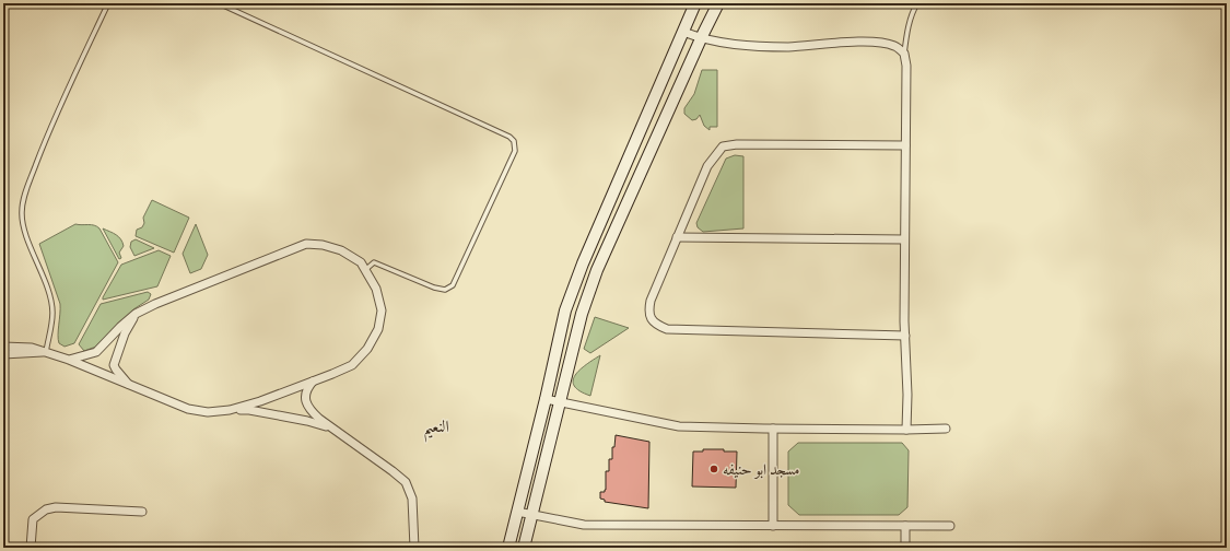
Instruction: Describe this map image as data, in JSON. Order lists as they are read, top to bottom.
{
  "districts": ["النعيم"],
  "places": ["مسجد ابو حنيفه"]
}
